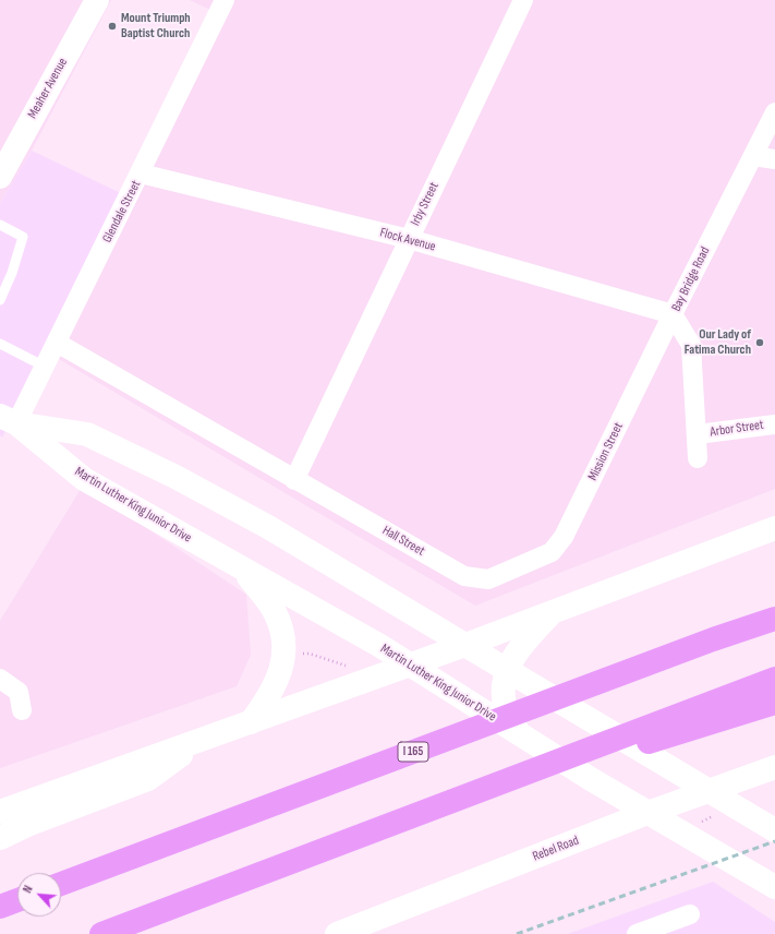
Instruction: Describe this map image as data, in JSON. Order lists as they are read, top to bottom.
{
  "streets": {
    "highway": ["I 165"],
    "street": [
      "Meaher Avenue",
      "Irby Street",
      "Glendale Street",
      "Flock Avenue",
      "Bay Bridge Road",
      "Arbor Street",
      "Mission Street",
      "Martin Luther King Junior Drive",
      "Hall Street",
      "Rebel Road"
    ]
  },
  "crossings": [
    ["Irby Street", "Flock Avenue"],
    ["Irby Street", "Hall Street"],
    ["Glendale Street", "Flock Avenue"],
    ["Glendale Street", "Martin Luther King Junior Drive"],
    ["Glendale Street", "Hall Street"],
    ["Flock Avenue", "Bay Bridge Road"],
    ["Flock Avenue", "Mission Street"],
    ["Bay Bridge Road", "Arbor Street"],
    ["Bay Bridge Road", "Mission Street"],
    ["Mission Street", "Hall Street"],
    ["Martin Luther King Junior Drive", "Rebel Road"]
  ],
  "places": ["Mount Triumph Baptist Church", "Our Lady of Fatima Church"],
  "north": "top left"
}
